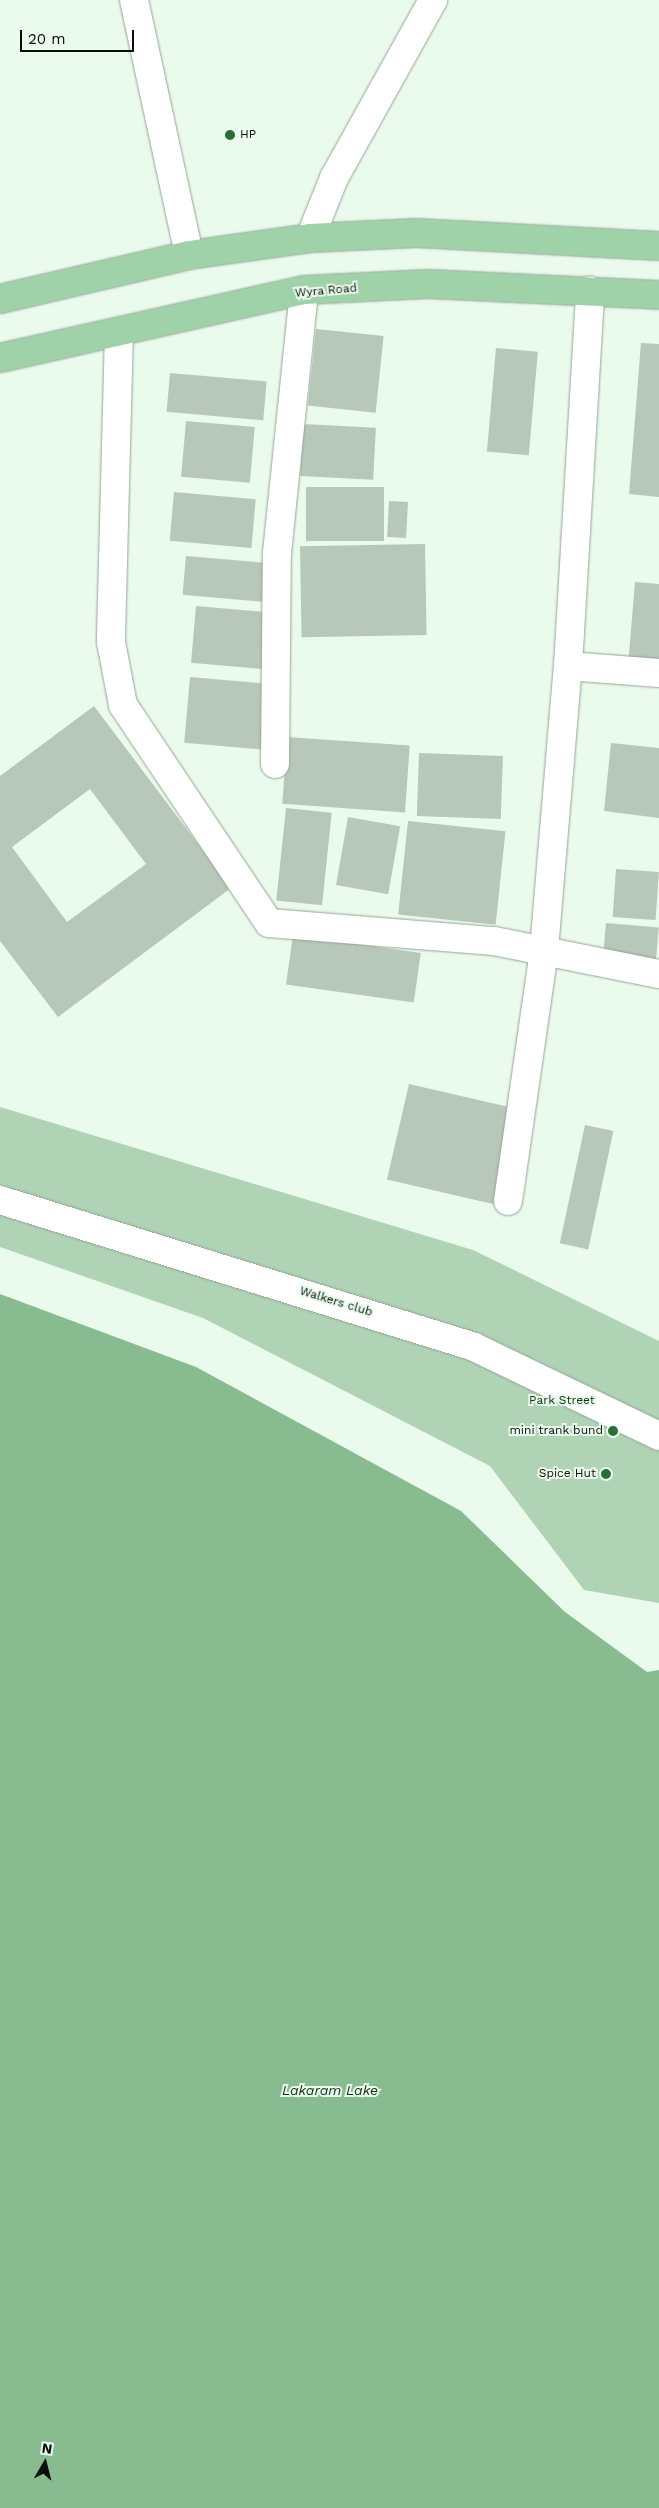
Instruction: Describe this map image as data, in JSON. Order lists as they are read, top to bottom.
{
  "streets": {
    "main road": ["Wyra Road"],
    "street": ["Walkers club"]
  },
  "water": ["Lakaram Lake"],
  "parks": ["Park Street"],
  "places": ["HP", "mini trank bund", "Spice Hut"],
  "scale_bar": "20 m",
  "north": "top"
}
